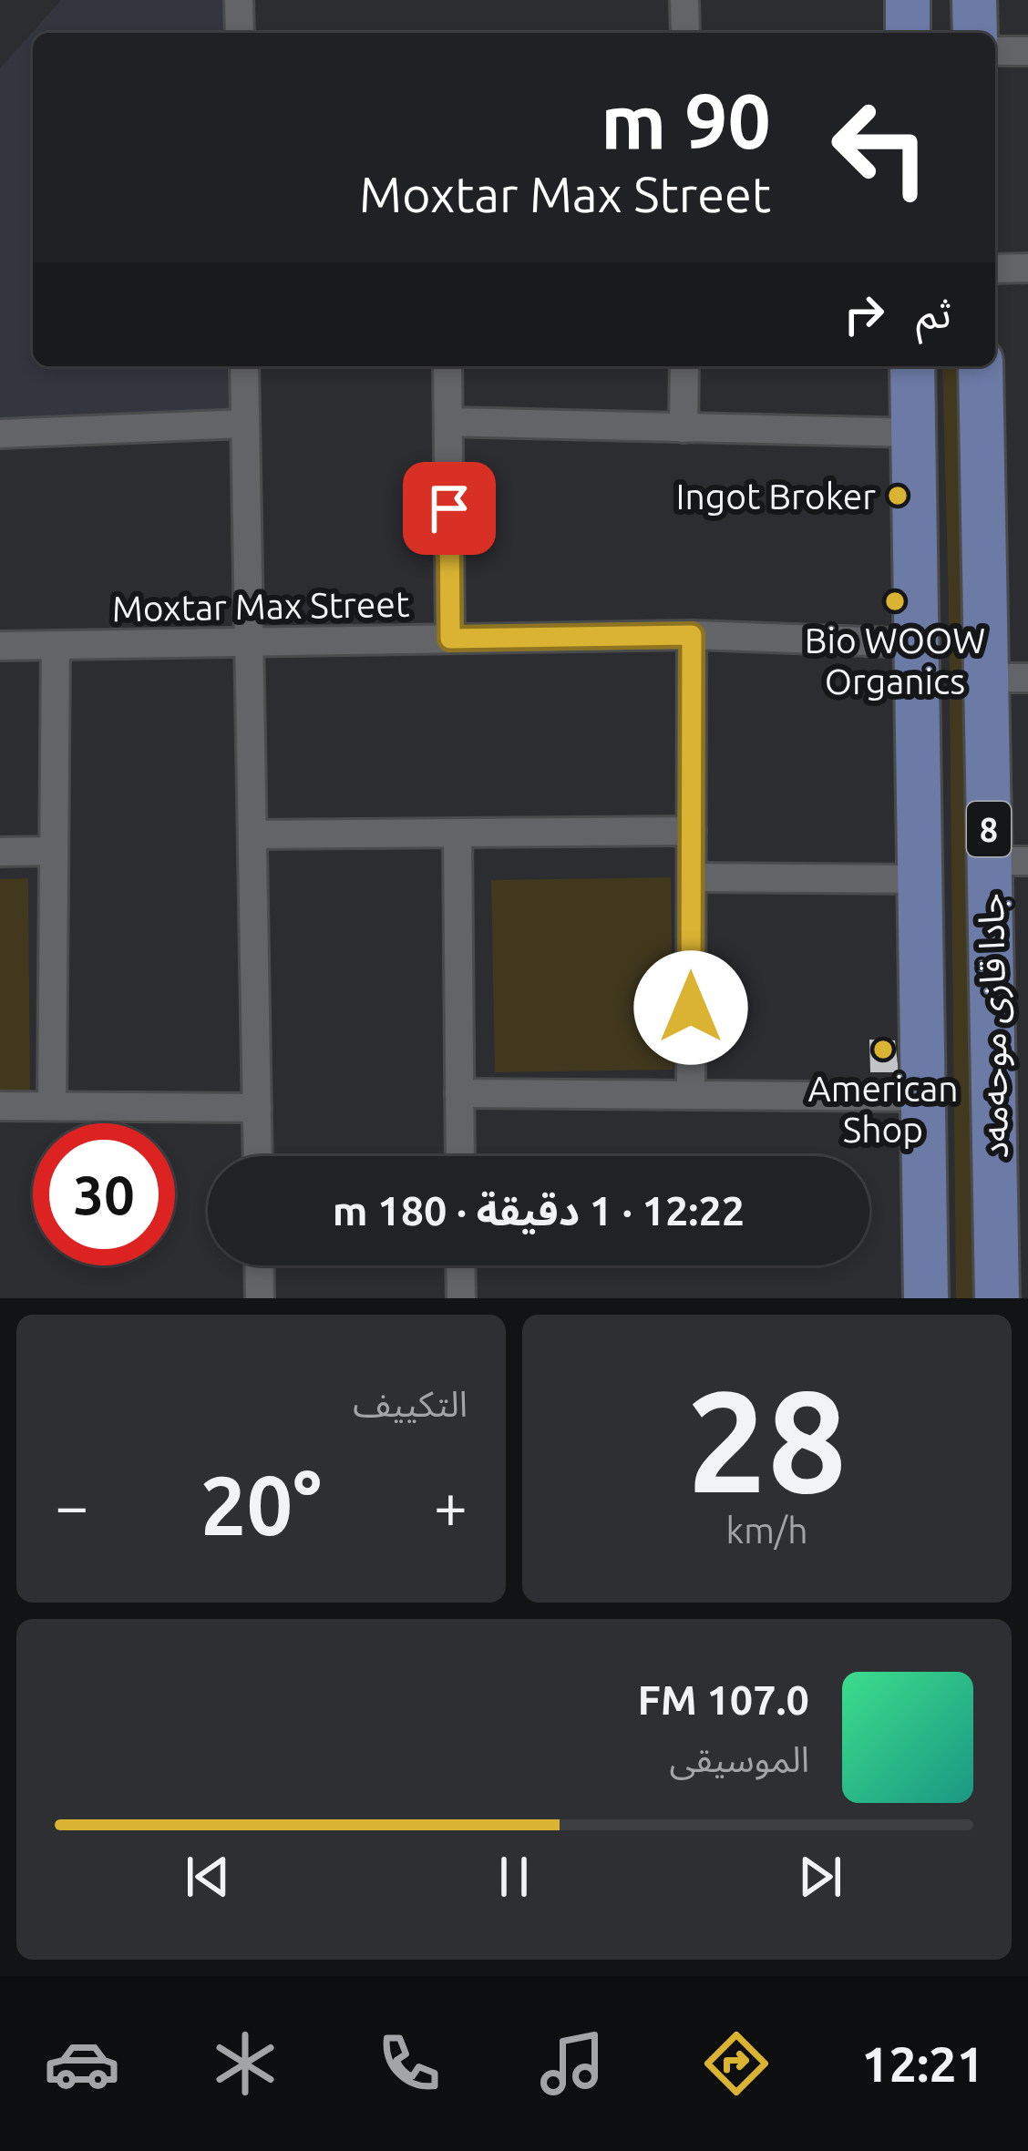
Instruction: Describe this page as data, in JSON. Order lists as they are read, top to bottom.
{
  "streets": {
    "main road": ["8", "جادا قازی موحەمەد"],
    "street": ["Moxtar Max Street"]
  },
  "crossings": [
    ["Moxtar Max Street", "جادا قازی موحەمەد"]
  ],
  "places": ["Ingot Broker", "Bio WOOW Organics", "American Shop"],
  "page": {
    "turn": ["90 m", "Moxtar Max Street"],
    "then": "ثم",
    "limit": "30",
    "trip": "12:22 · 1 دقيقة · 180 m",
    "tile": [
      ["28", "km/h"],
      "التكييف"
    ],
    "heat": ["−", "20°", "+"],
    "song": ["107.0 FM", "الموسيقى"],
    "tabs": "12:21"
  }
}
